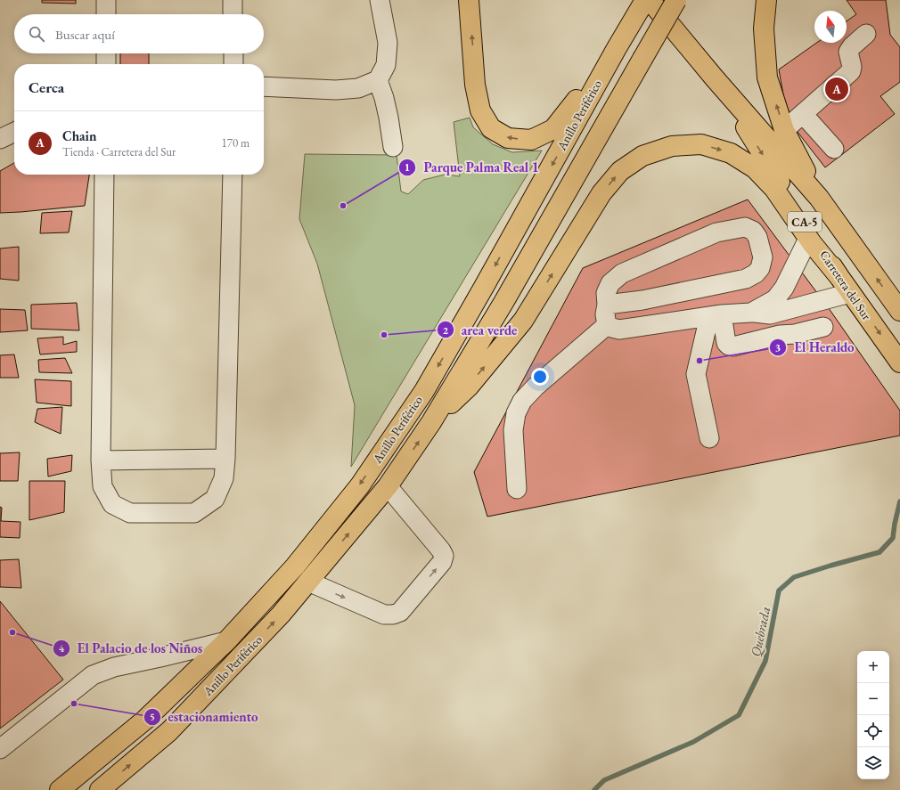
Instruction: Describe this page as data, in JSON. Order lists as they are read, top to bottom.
{
  "streets": {
    "highway": ["Anillo Periférico", "CA-5", "Carretera del Sur"]
  },
  "water": ["Quebrada"],
  "places": [
    "Parque Palma Real 1",
    "area verde",
    "El Heraldo",
    "El Palacio de los Niños",
    "estacionamiento"
  ],
  "north": "top",
  "page": {
    "search": "Buscar aquí",
    "heading": "Cerca",
    "pins": "A",
    "list": [
      {
        "mark": "A",
        "name": "Chain",
        "note": "Tienda · Carretera del Sur",
        "value": "170 m"
      }
    ],
    "map_buttons": ["+", "−"]
  }
}
